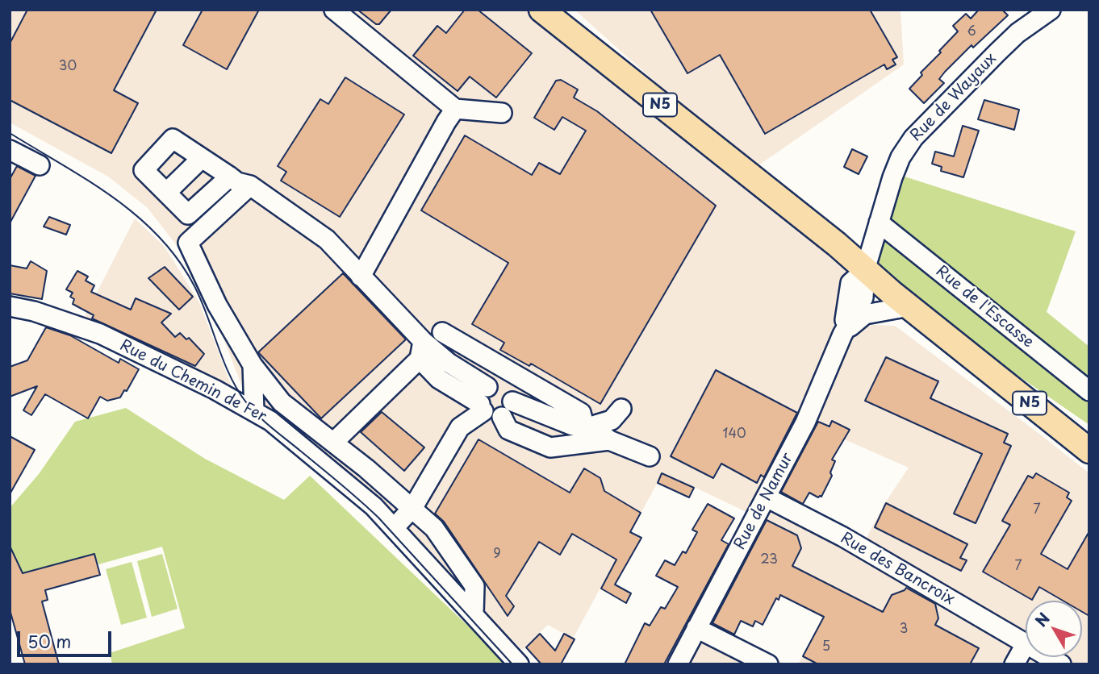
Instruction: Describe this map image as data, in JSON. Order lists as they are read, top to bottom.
{
  "streets": {
    "main road": ["N5"],
    "street": [
      "Rue de Wayaux",
      "Rue de l'Escasse",
      "Rue du Chemin de Fer",
      "Rue de Namur",
      "Rue des Bancroix"
    ]
  },
  "crossings": [
    ["Rue de Wayaux", "N5"],
    ["Rue de Wayaux", "Rue de l'Escasse"],
    ["N5", "Rue de Namur"],
    ["Rue de Namur", "Rue des Bancroix"]
  ],
  "house_numbers": [
    "6",
    "30",
    "140",
    "7",
    "9",
    "23",
    "7",
    "3",
    "5"
  ],
  "scale_bar": "50 m",
  "north": "top left"
}
